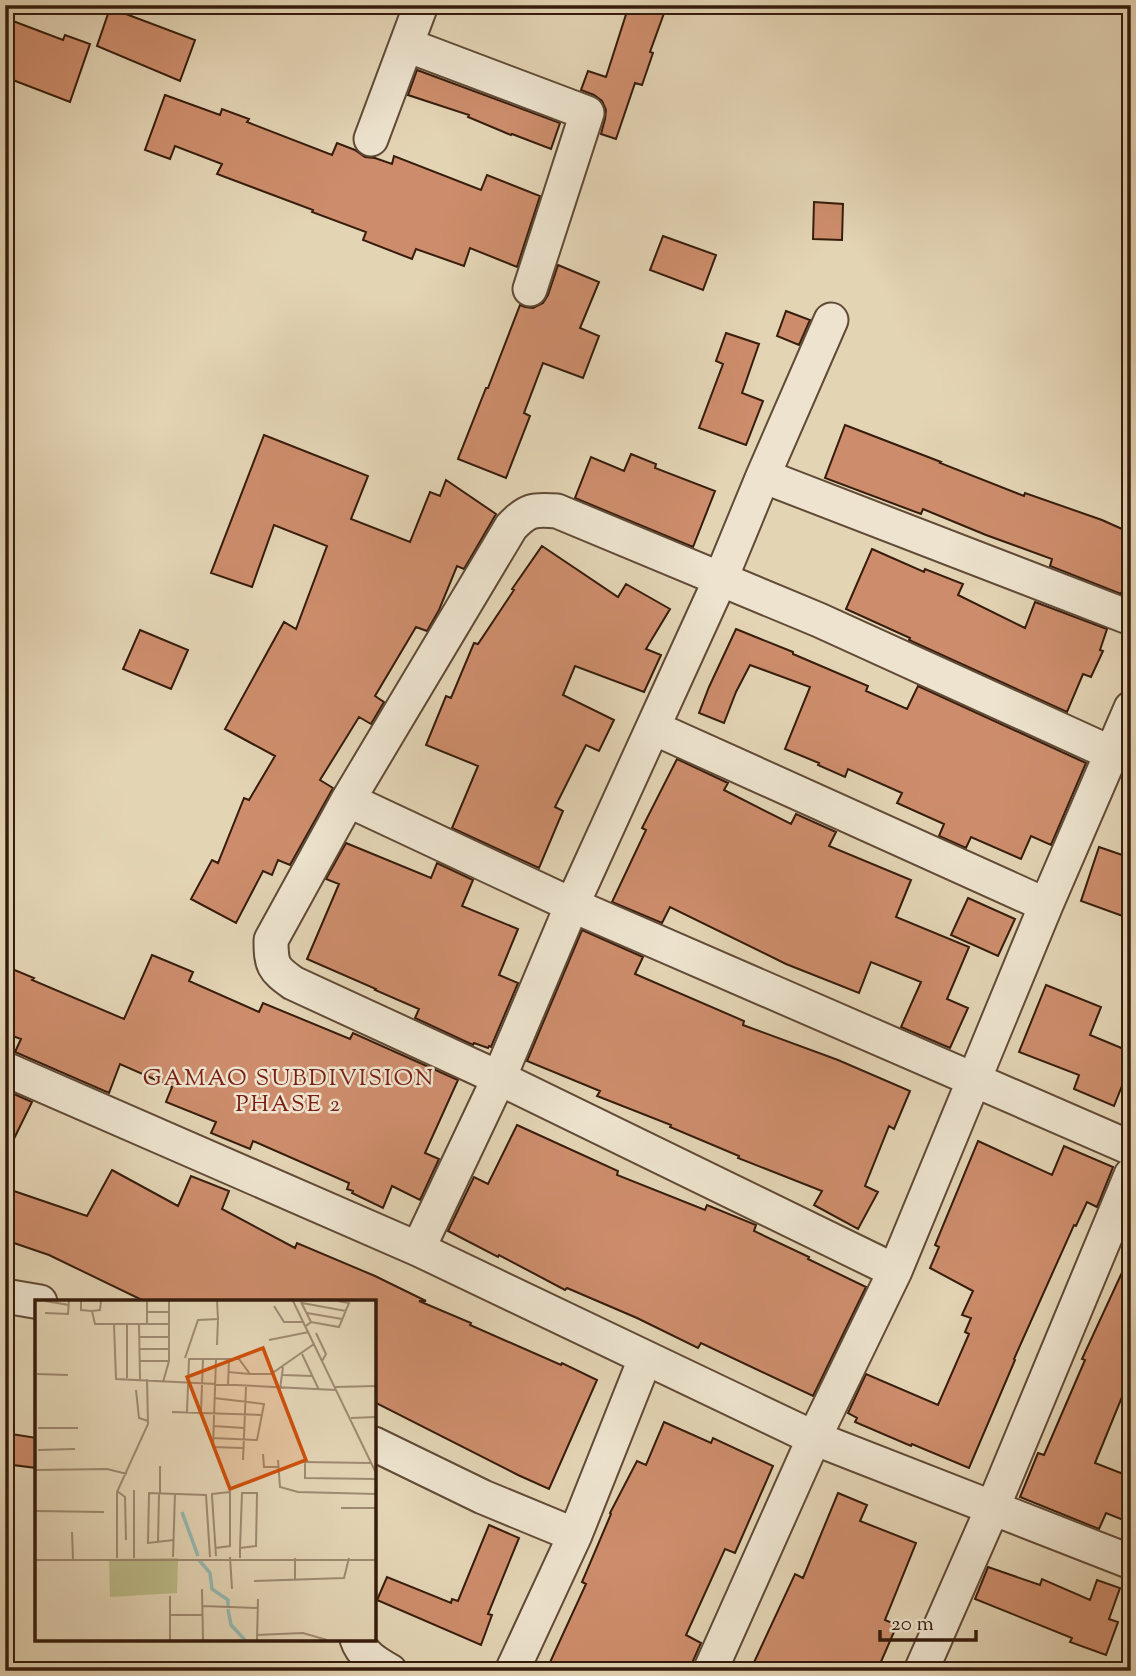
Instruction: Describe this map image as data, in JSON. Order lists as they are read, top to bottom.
{
  "districts": ["GAMAO SUBDIVISION PHASE 2"],
  "scale_bar": "20 m"
}
